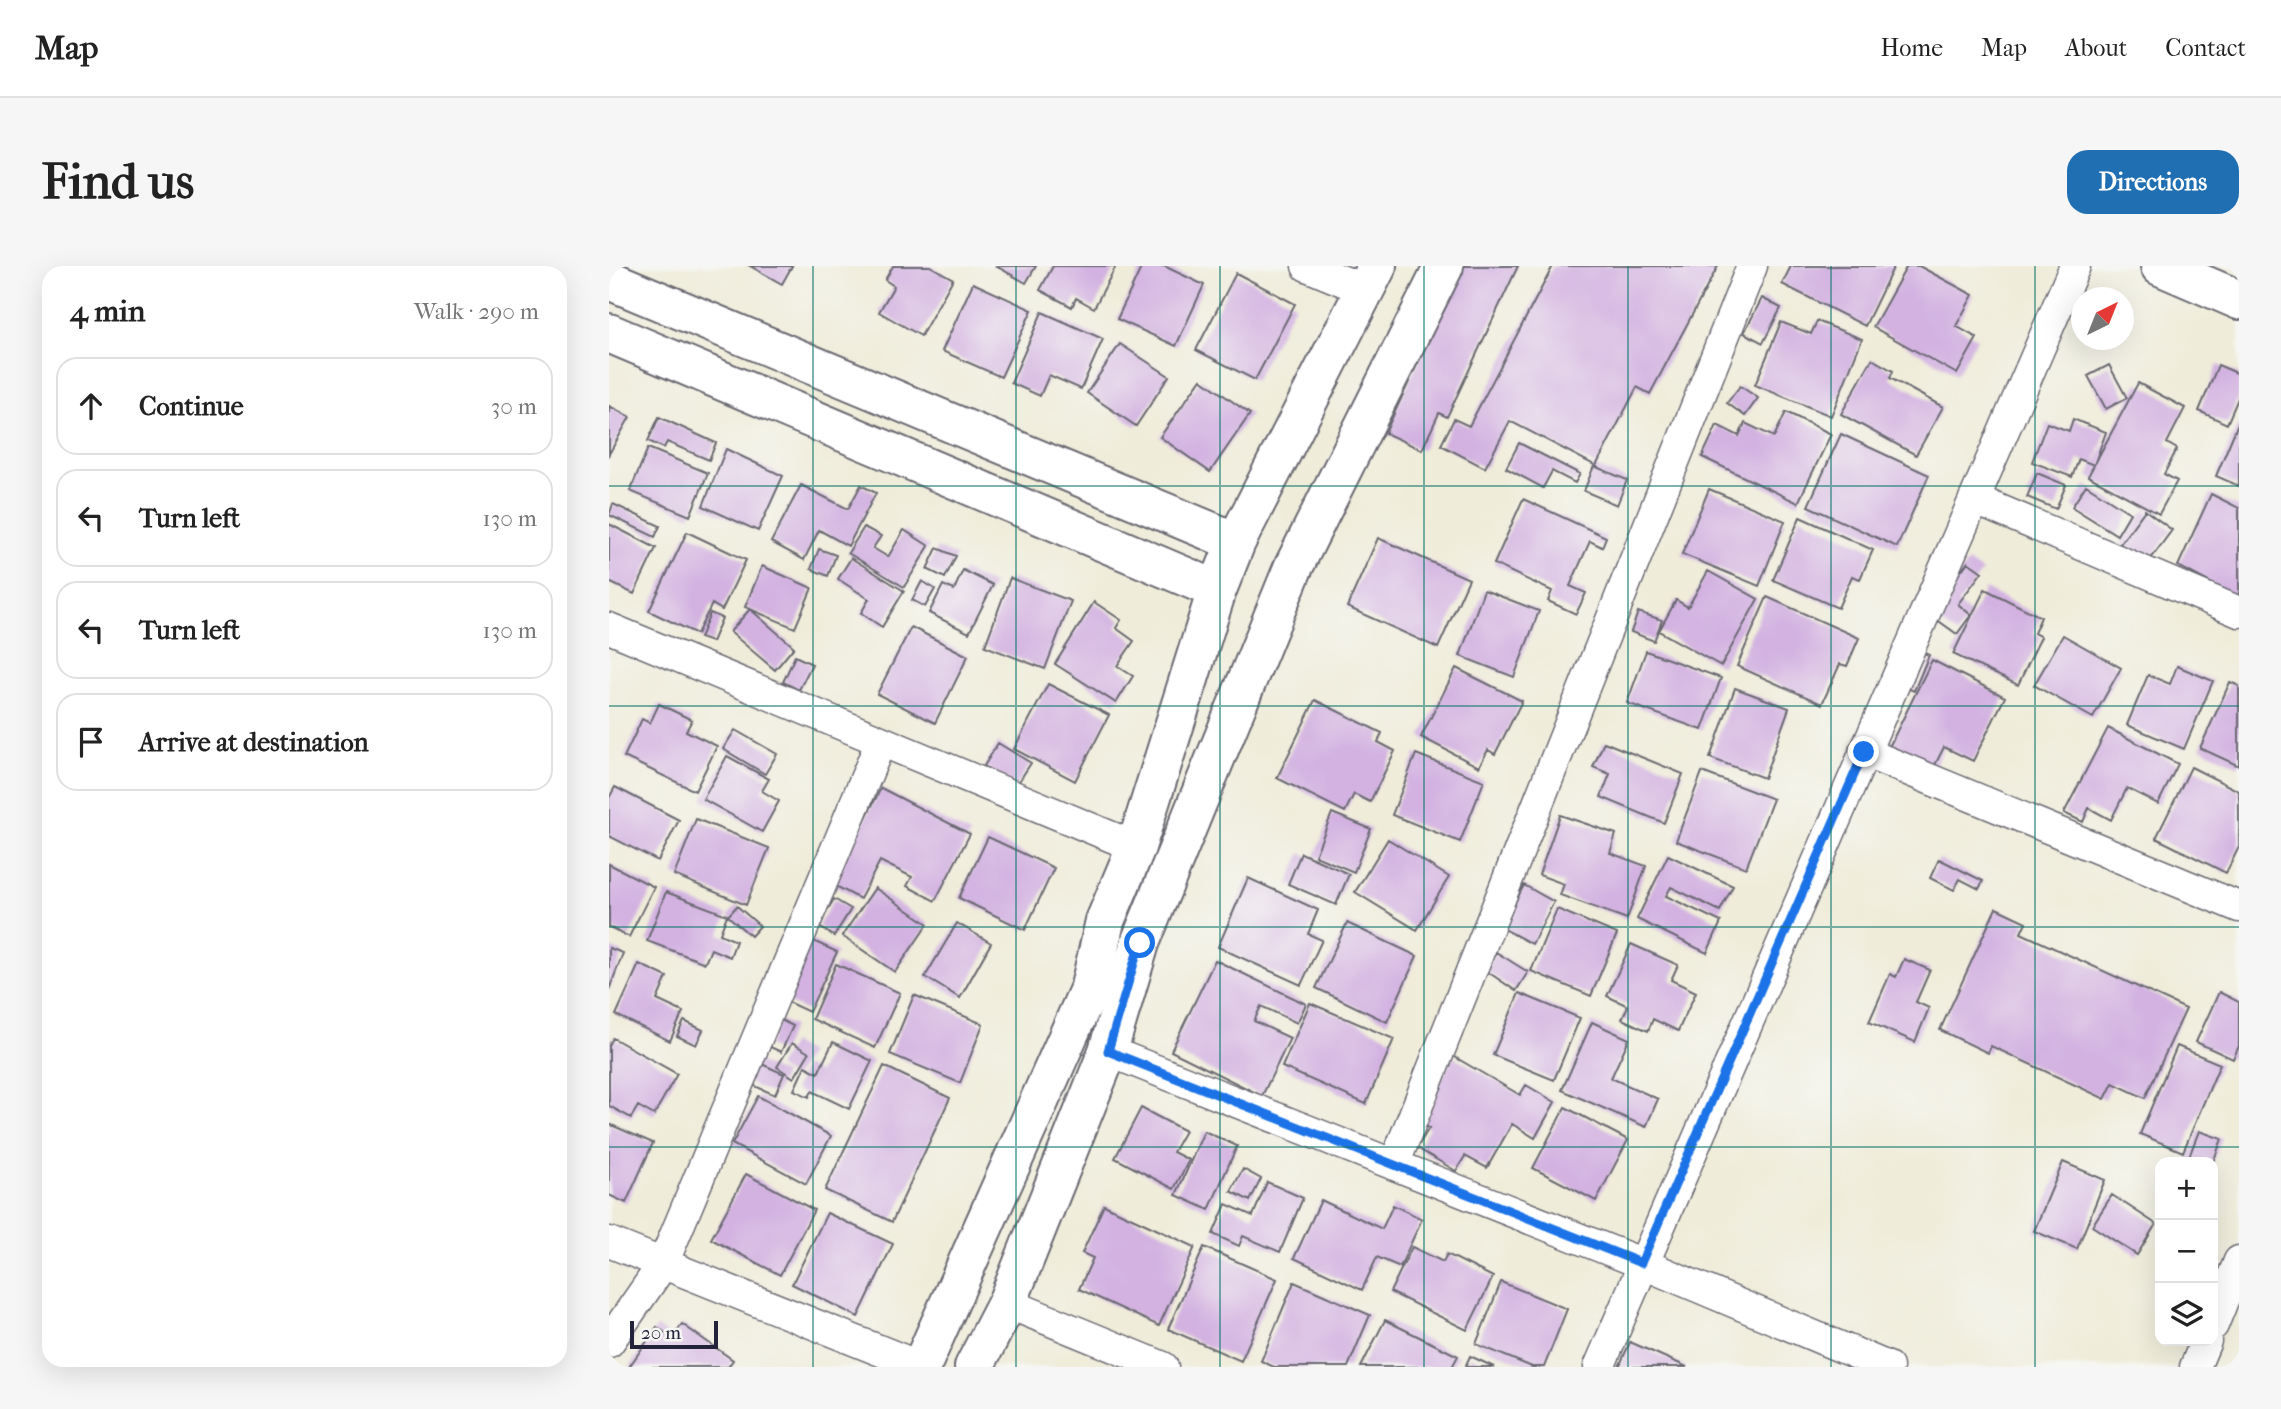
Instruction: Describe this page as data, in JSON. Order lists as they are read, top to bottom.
{
  "scale_bar": "20 m",
  "north": "top right",
  "page": {
    "header": "Map",
    "nav": [
      "Home",
      "Map",
      "About",
      "Contact"
    ],
    "buttons": "Directions",
    "title": "Find us",
    "heading": ["4 min", "Walk · 290 m"],
    "list": [
      ["Continue", "30 m"],
      ["Turn left", "130 m"],
      ["Turn left", "130 m"],
      "Arrive at destination"
    ],
    "map_buttons": ["+", "−"],
    "scale": "20 m"
  }
}
